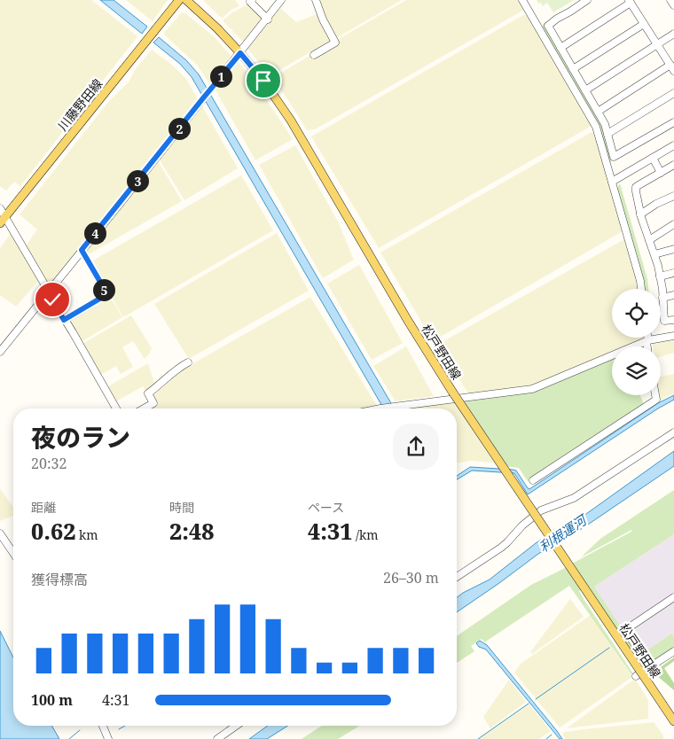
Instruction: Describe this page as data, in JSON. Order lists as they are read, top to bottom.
{
  "streets": {
    "main road": ["川藤野田線", "松戸野田線"]
  },
  "water": ["利根運河"],
  "page": {
    "pins": [
      "1",
      "2",
      "3",
      "4",
      "5"
    ],
    "heading": ["夜のラン", "20:32"],
    "stats": [
      ["距離", "0.62 km"],
      ["時間", "2:48"],
      ["ペース", "4:31 /km"]
    ],
    "chart": ["獲得標高", "26–30 m"],
    "list": [
      {
        "name": "100 m",
        "note": "4:31"
      }
    ]
  }
}
